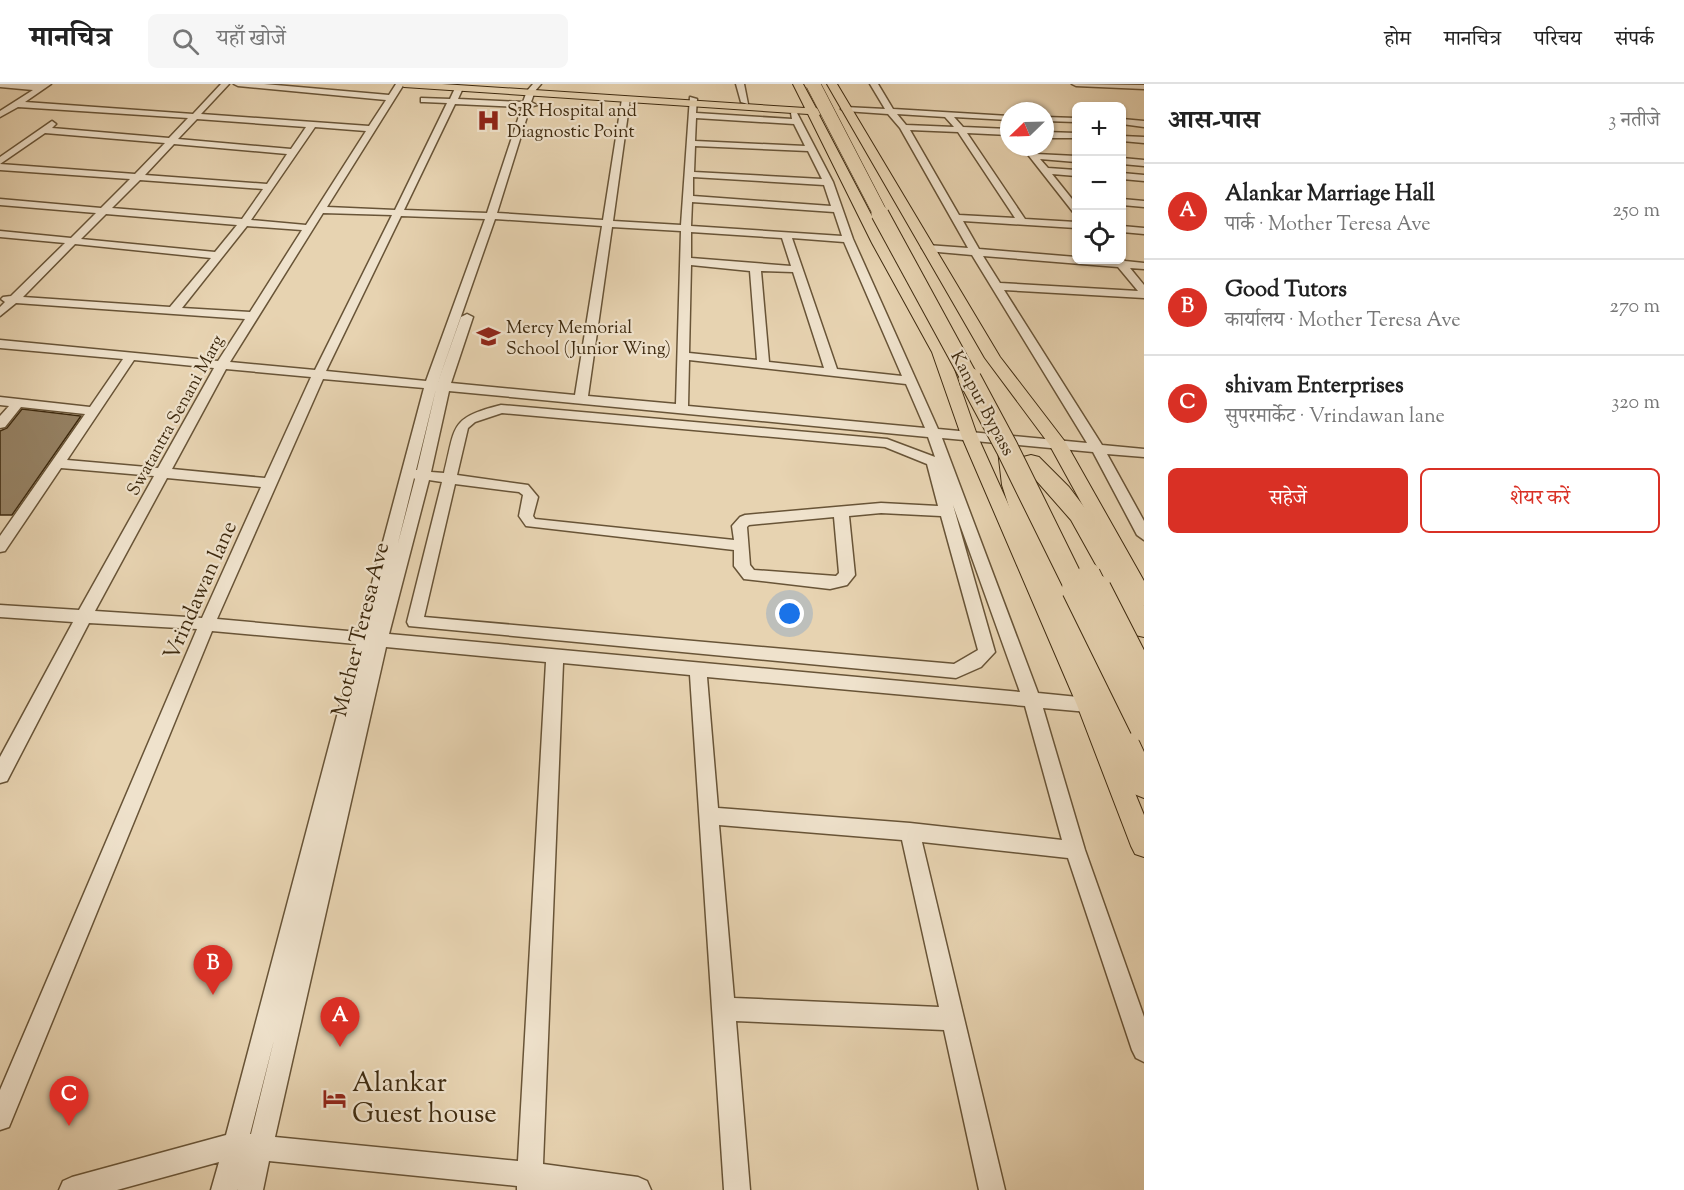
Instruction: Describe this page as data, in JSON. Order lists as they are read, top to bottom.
{
  "streets": {
    "highway": ["Kanpur Bypass"],
    "street": ["Swatantra Senani Marg", "Vrindawan lane", "Mother Teresa Ave"]
  },
  "places": {
    "hospital": ["S.R Hospital and Diagnostic Point"],
    "school or university": ["Mercy Memorial School (Junior Wing)"],
    "hotel": ["Alankar Guest house"]
  },
  "north": "bottom left",
  "page": {
    "header": "मानचित्र",
    "search": "यहाँ खोजें",
    "nav": [
      "होम",
      "मानचित्र",
      "परिचय",
      "संपर्क"
    ],
    "heading": ["आस-पास", "3 नतीजे"],
    "map_buttons": ["+", "−"],
    "list": [
      {
        "mark": "A",
        "name": "Alankar Marriage Hall",
        "note": "पार्क · Mother Teresa Ave",
        "value": "250 m"
      },
      {
        "mark": "B",
        "name": "Good Tutors",
        "note": "कार्यालय · Mother Teresa Ave",
        "value": "270 m"
      },
      {
        "mark": "C",
        "name": "shivam Enterprises",
        "note": "सुपरमार्केट · Vrindawan lane",
        "value": "320 m"
      }
    ],
    "buttons": ["सहेजें", "शेयर करें"],
    "pins": ["B", "A", "C"]
  }
}
